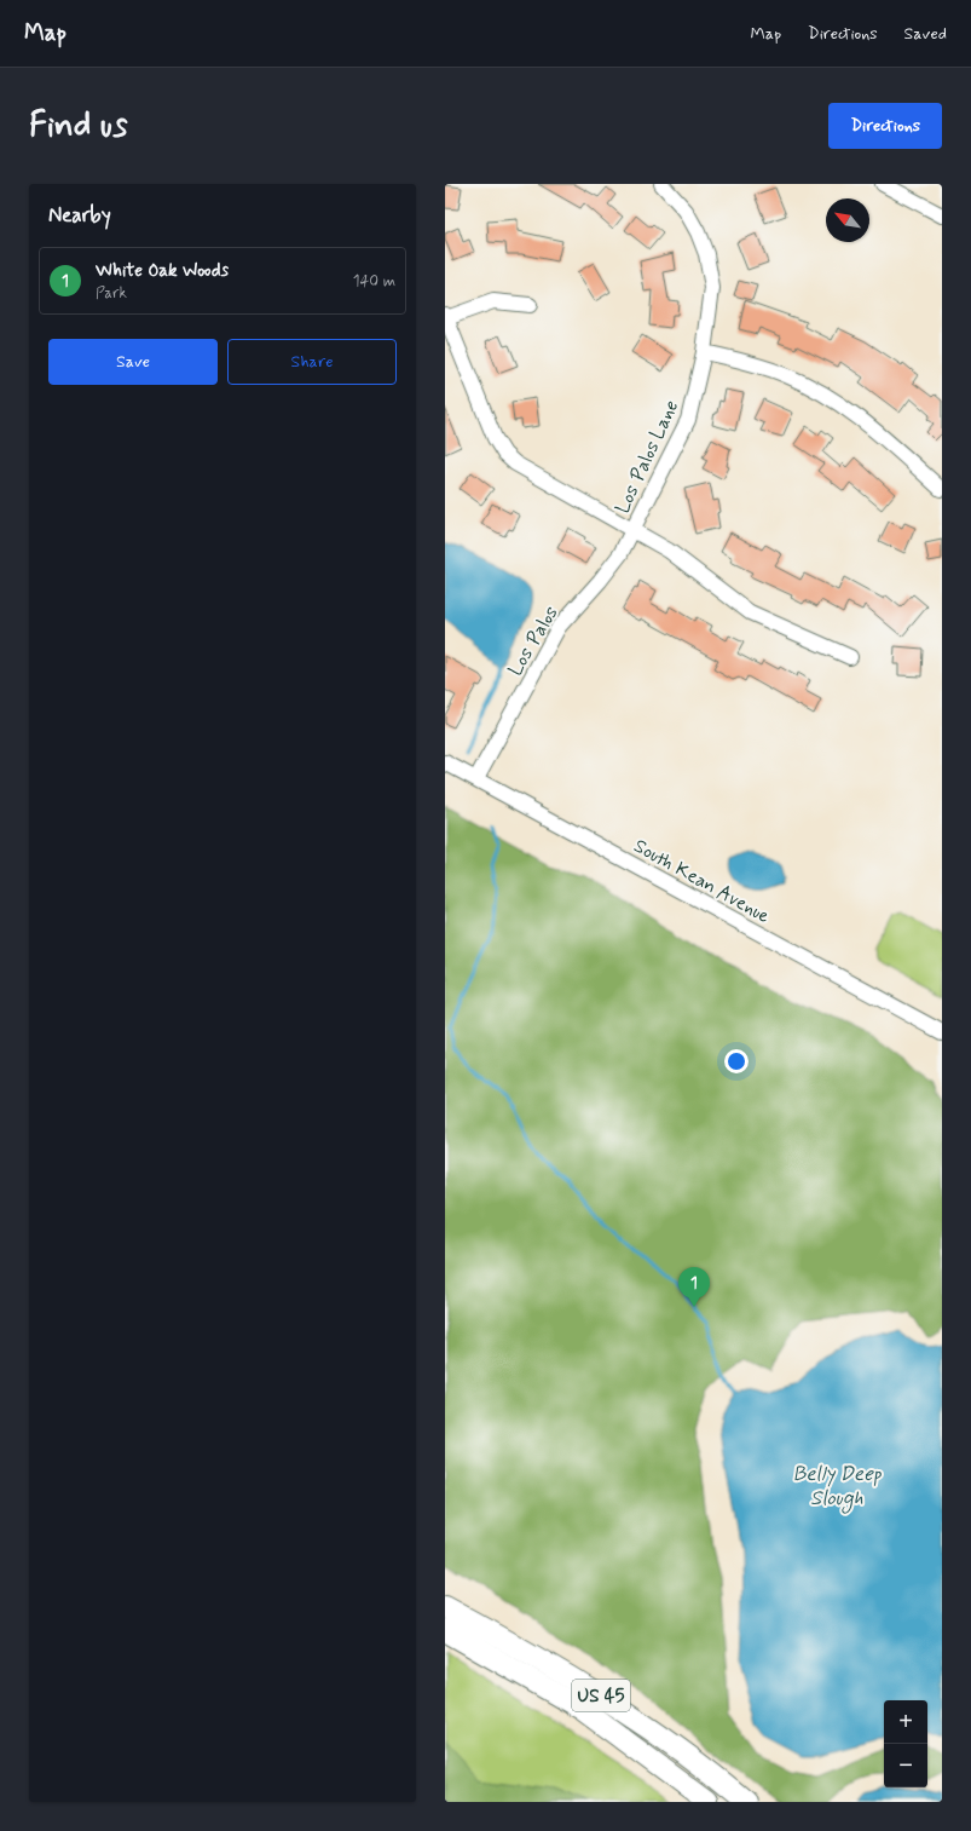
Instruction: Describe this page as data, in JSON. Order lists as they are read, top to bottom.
{
  "streets": {
    "highway": ["US 45"],
    "street": ["Los Palos Lane", "Los Palos", "South Kean Avenue"]
  },
  "crossings": [
    ["Los Palos Lane", "Los Palos"],
    ["Los Palos", "South Kean Avenue"]
  ],
  "water": ["Belly Deep Slough"],
  "north": "top left",
  "page": {
    "header": "Map",
    "nav": ["Map", "Directions", "Saved"],
    "buttons": [
      "Directions",
      ["Save", "Share"]
    ],
    "title": "Find us",
    "heading": "Nearby",
    "list": [
      {
        "mark": "1",
        "name": "White Oak Woods",
        "note": "Park",
        "value": "140 m"
      }
    ],
    "pins": "1",
    "map_buttons": ["+", "−"]
  }
}
